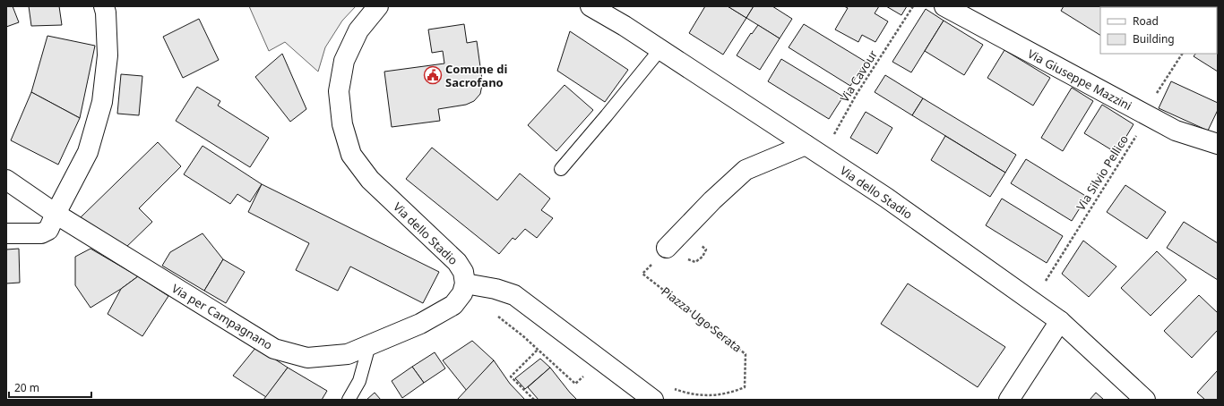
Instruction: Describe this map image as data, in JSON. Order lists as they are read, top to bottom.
{
  "streets": {
    "street": ["Via Giuseppe Mazzini", "Via dello Stadio", "Via per Campagnano"],
    "path": ["Via Cavour", "Via Silvio Pellico", "Piazza Ugo Serata"]
  },
  "crossings": [
    ["Via Cavour", "Via dello Stadio"],
    ["Via Giuseppe Mazzini", "Via Silvio Pellico"],
    ["Via Silvio Pellico", "Via dello Stadio"],
    ["Via dello Stadio", "Via per Campagnano"]
  ],
  "places": {
    "public building": ["Comune di Sacrofano"]
  },
  "legend": ["Road", "Building"],
  "scale_bar": "20 m"
}
